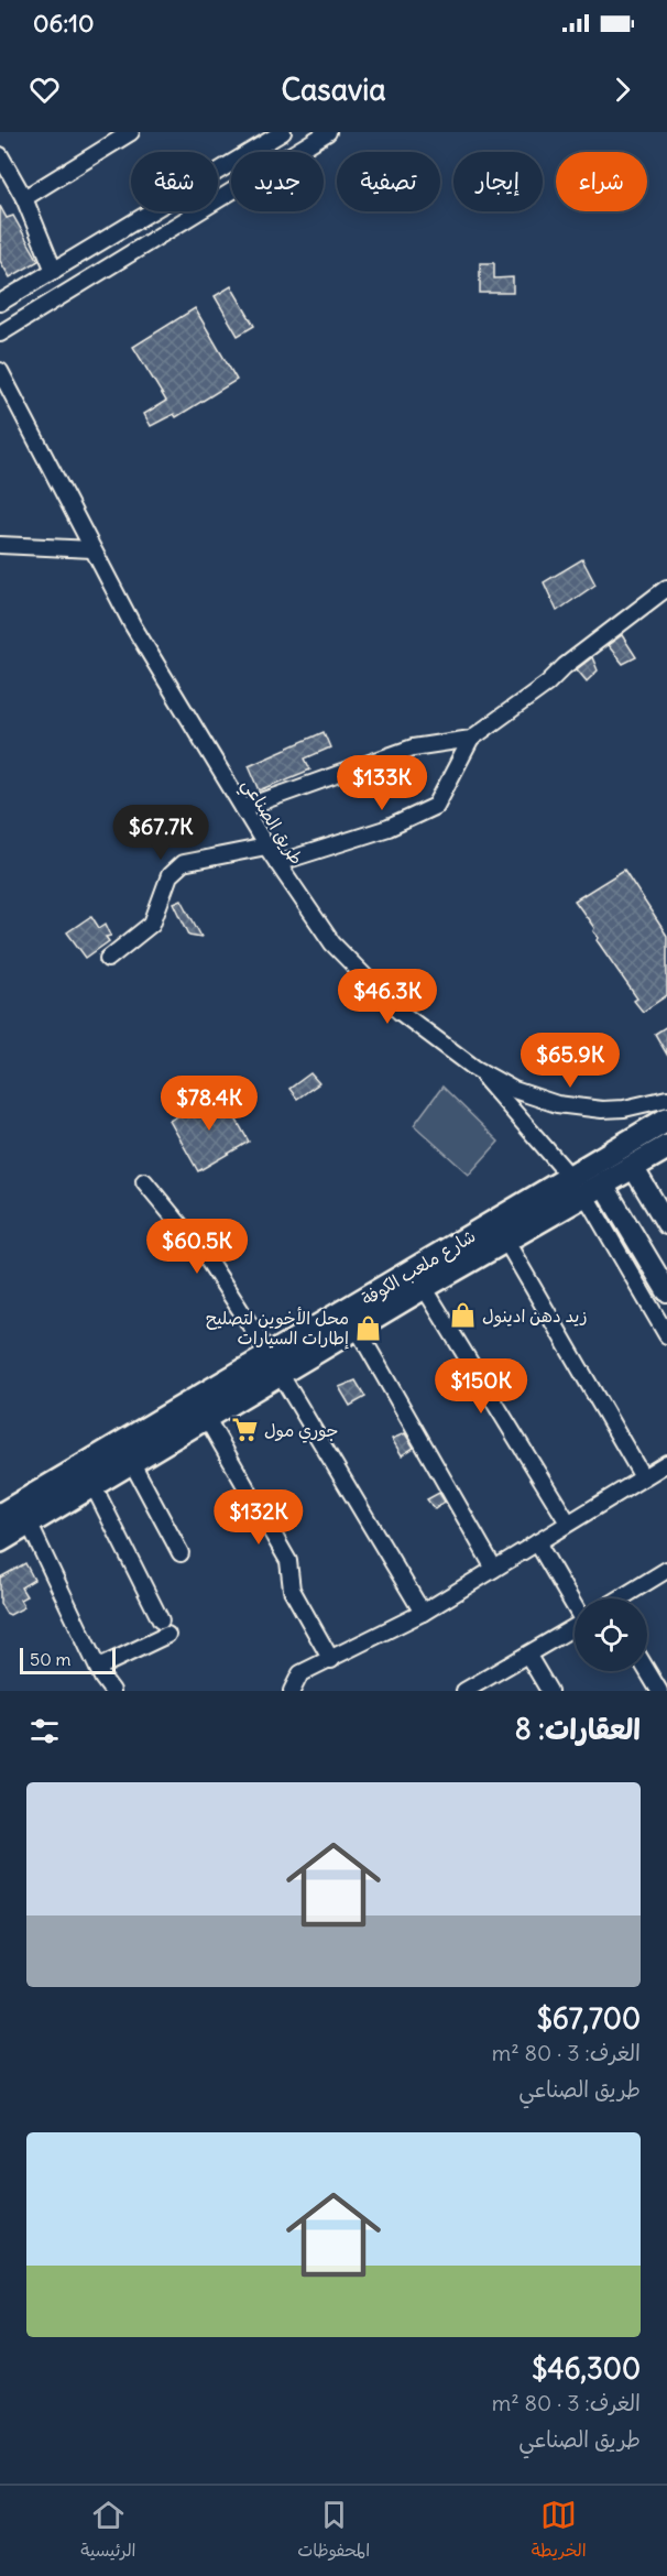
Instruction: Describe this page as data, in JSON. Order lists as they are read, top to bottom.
{
  "streets": {
    "main road": ["شارع ملعب الكوفة"],
    "street": ["طريق الصناعي"]
  },
  "places": {
    "shop": ["زيد دهن ادينول", "محل الأخوين لتصليح إطارات السيارات"],
    "supermarket": ["جوري مول"]
  },
  "scale_bar": "50 m",
  "page": {
    "status": "06:10",
    "header": "Casavia",
    "chip": [
      "شراء",
      "إيجار",
      "تصفية",
      "جديد",
      "شقة"
    ],
    "price": [
      "$133K",
      "$67.7K",
      "$46.3K",
      "$65.9K",
      "$78.4K",
      "$60.5K",
      "$150K",
      "$132K"
    ],
    "scale": "50 m",
    "heading": "العقارات: 8",
    "list": [
      {
        "name": "$67,700",
        "note": "الغرف: 3 · 80 m² · طريق الصناعي"
      },
      {
        "name": "$46,300",
        "note": "الغرف: 3 · 80 m² · طريق الصناعي"
      }
    ],
    "tabs": ["الخريطة", "المحفوظات", "الرئيسية"]
  }
}
